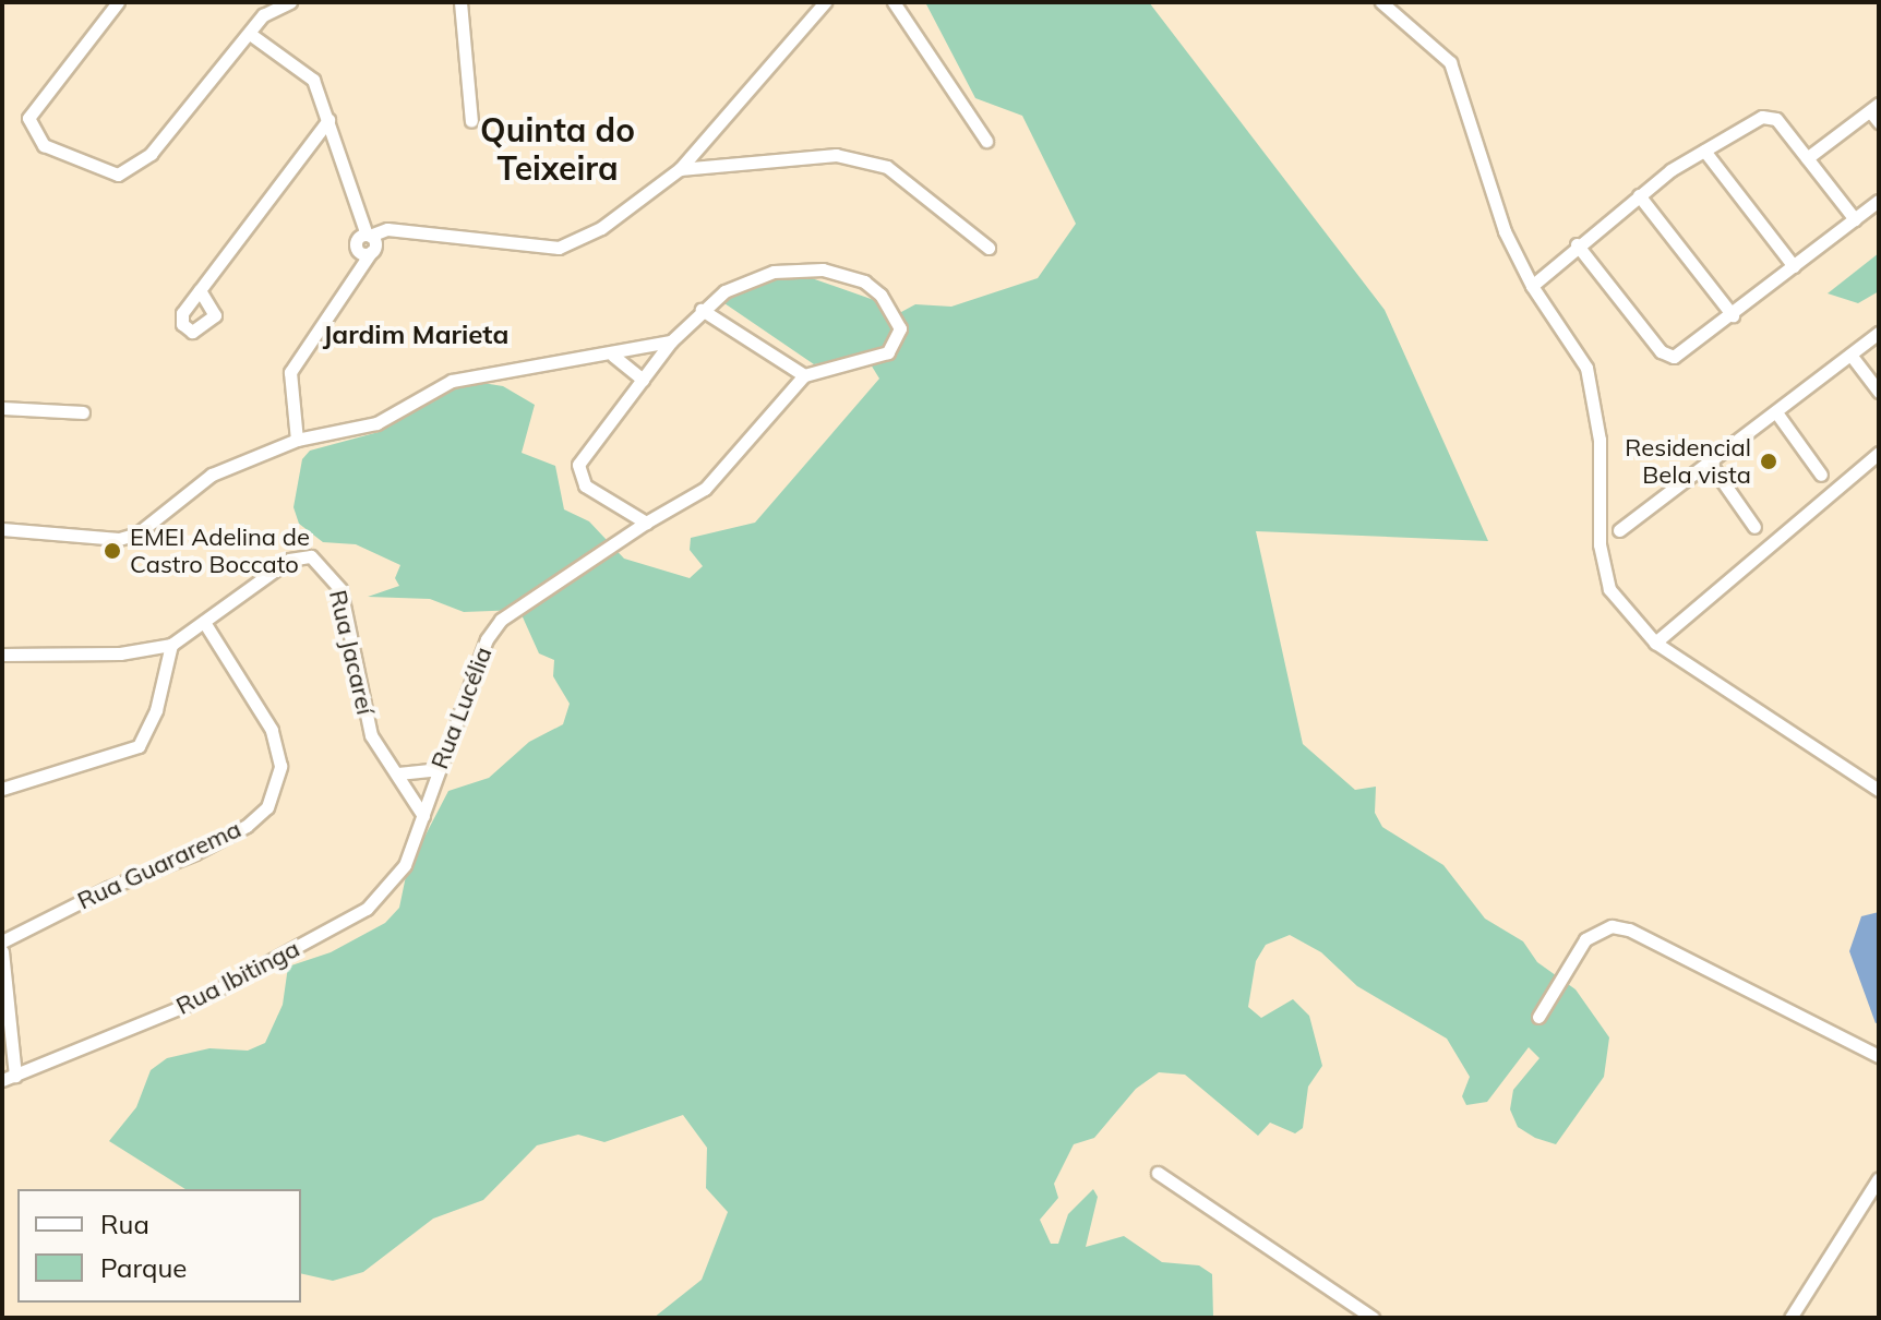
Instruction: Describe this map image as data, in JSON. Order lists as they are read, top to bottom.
{
  "streets": {
    "street": [
      "Rua Jacareí",
      "Rua Lucélia",
      "Rua Guararema",
      "Rua Ibitinga"
    ]
  },
  "crossings": [
    ["Rua Jacareí", "Rua Lucélia"],
    ["Rua Jacareí", "Rua Guararema"],
    ["Rua Jacareí", "Rua Ibitinga"],
    ["Rua Lucélia", "Rua Ibitinga"]
  ],
  "districts": ["Quinta do Teixeira", "Jardim Marieta"],
  "places": ["Residencial Bela vista", "EMEI Adelina de Castro Boccato"],
  "legend": ["Rua", "Parque"]
}
